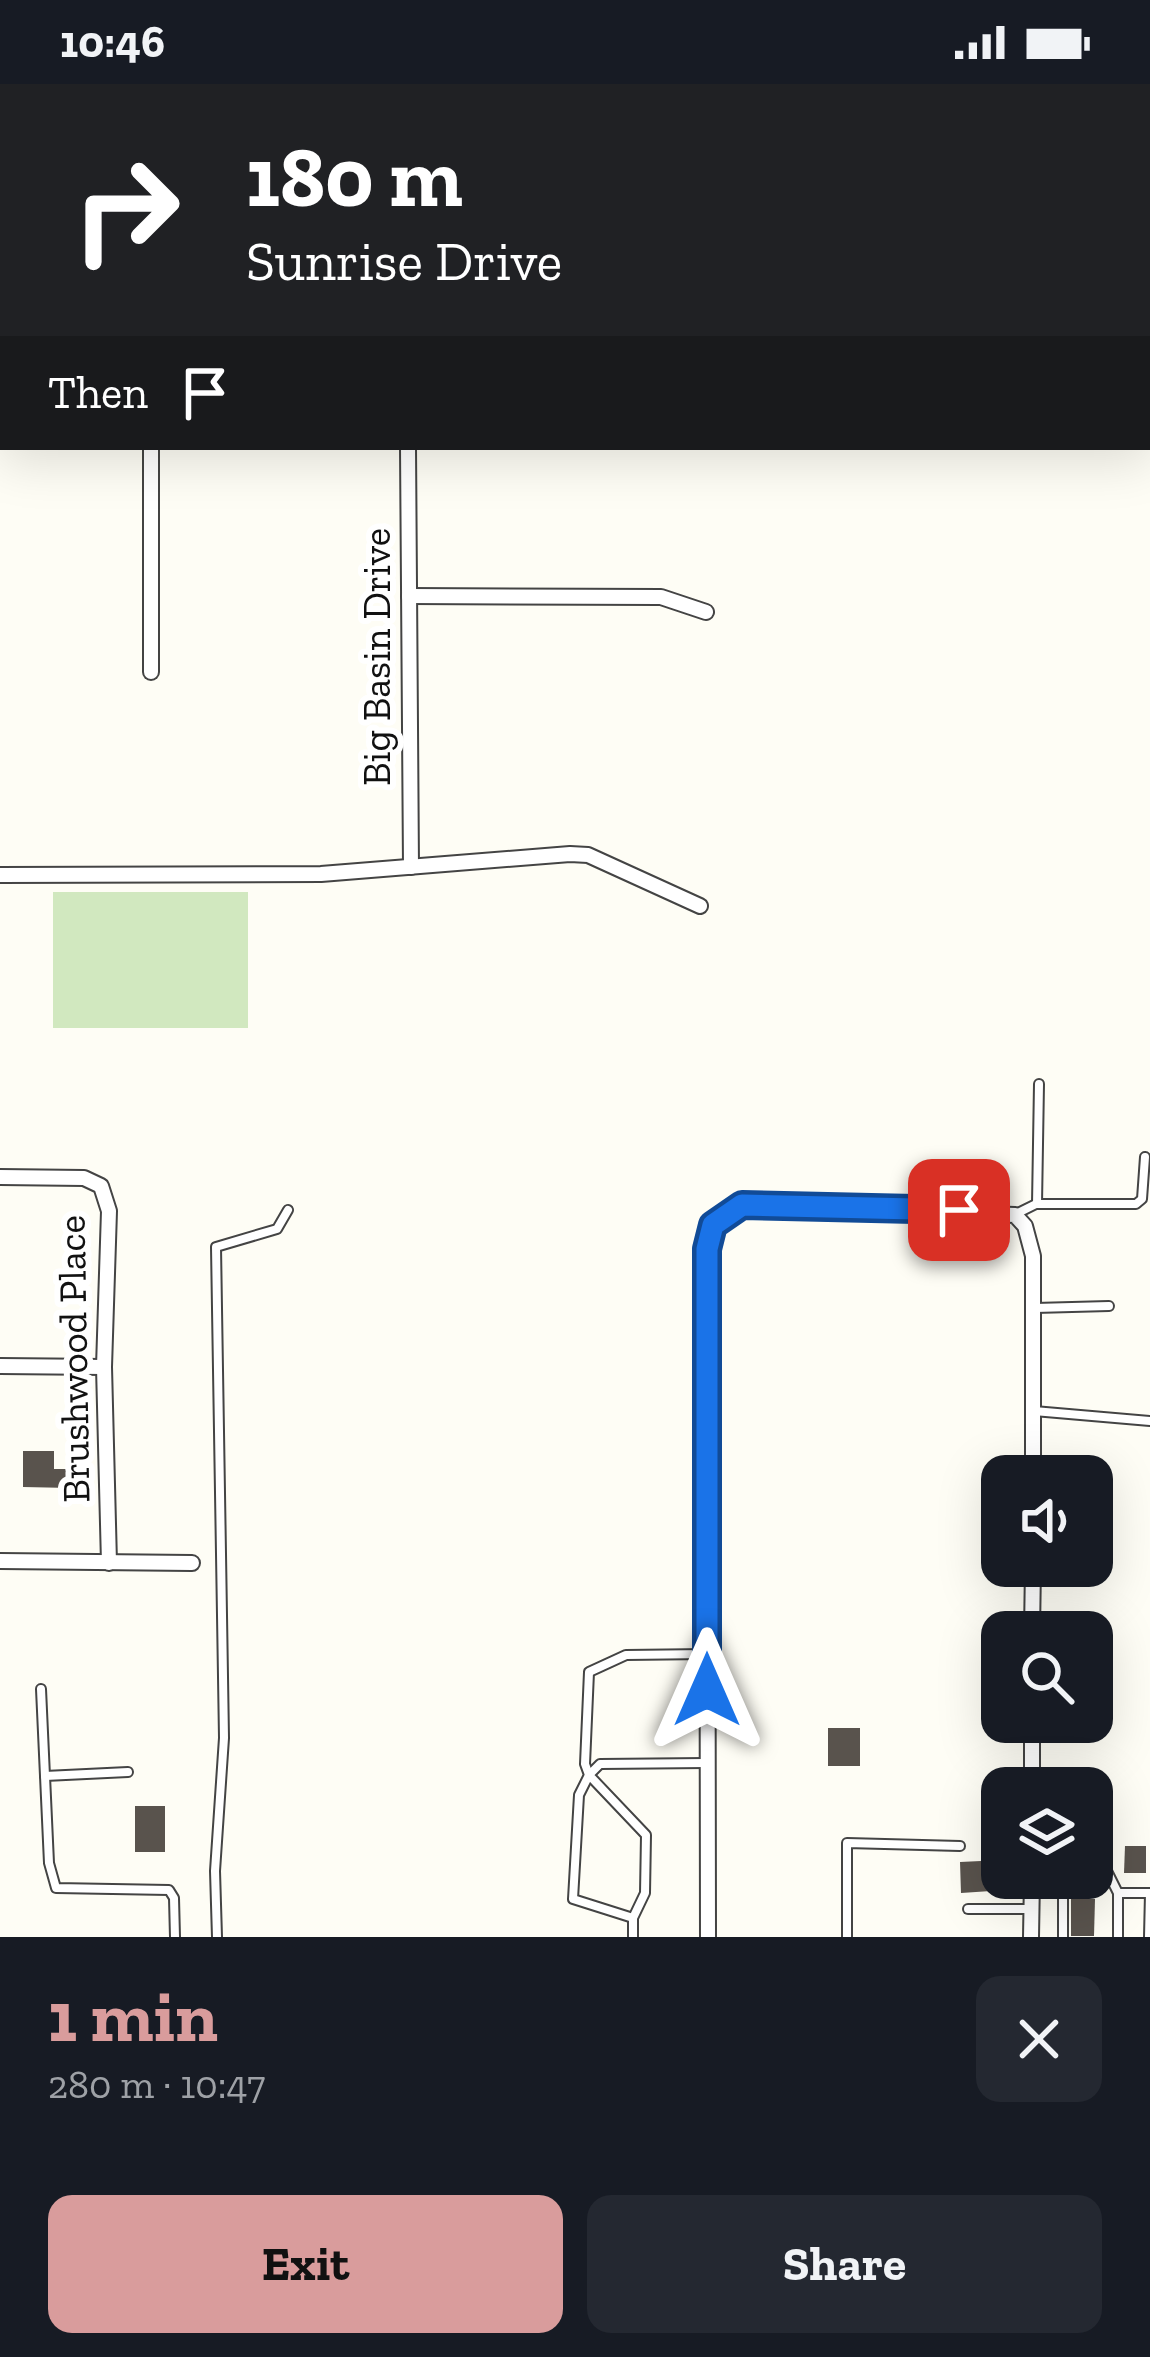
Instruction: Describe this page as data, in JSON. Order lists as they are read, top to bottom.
{
  "streets": {
    "street": ["Big Basin Drive", "Brushwood Place"]
  },
  "page": {
    "status": "10:46",
    "turn": ["180 m", "Sunrise Drive"],
    "then": "Then",
    "heading": ["1 min", "280 m · 10:47"],
    "buttons": ["Exit", "Share"]
  }
}
